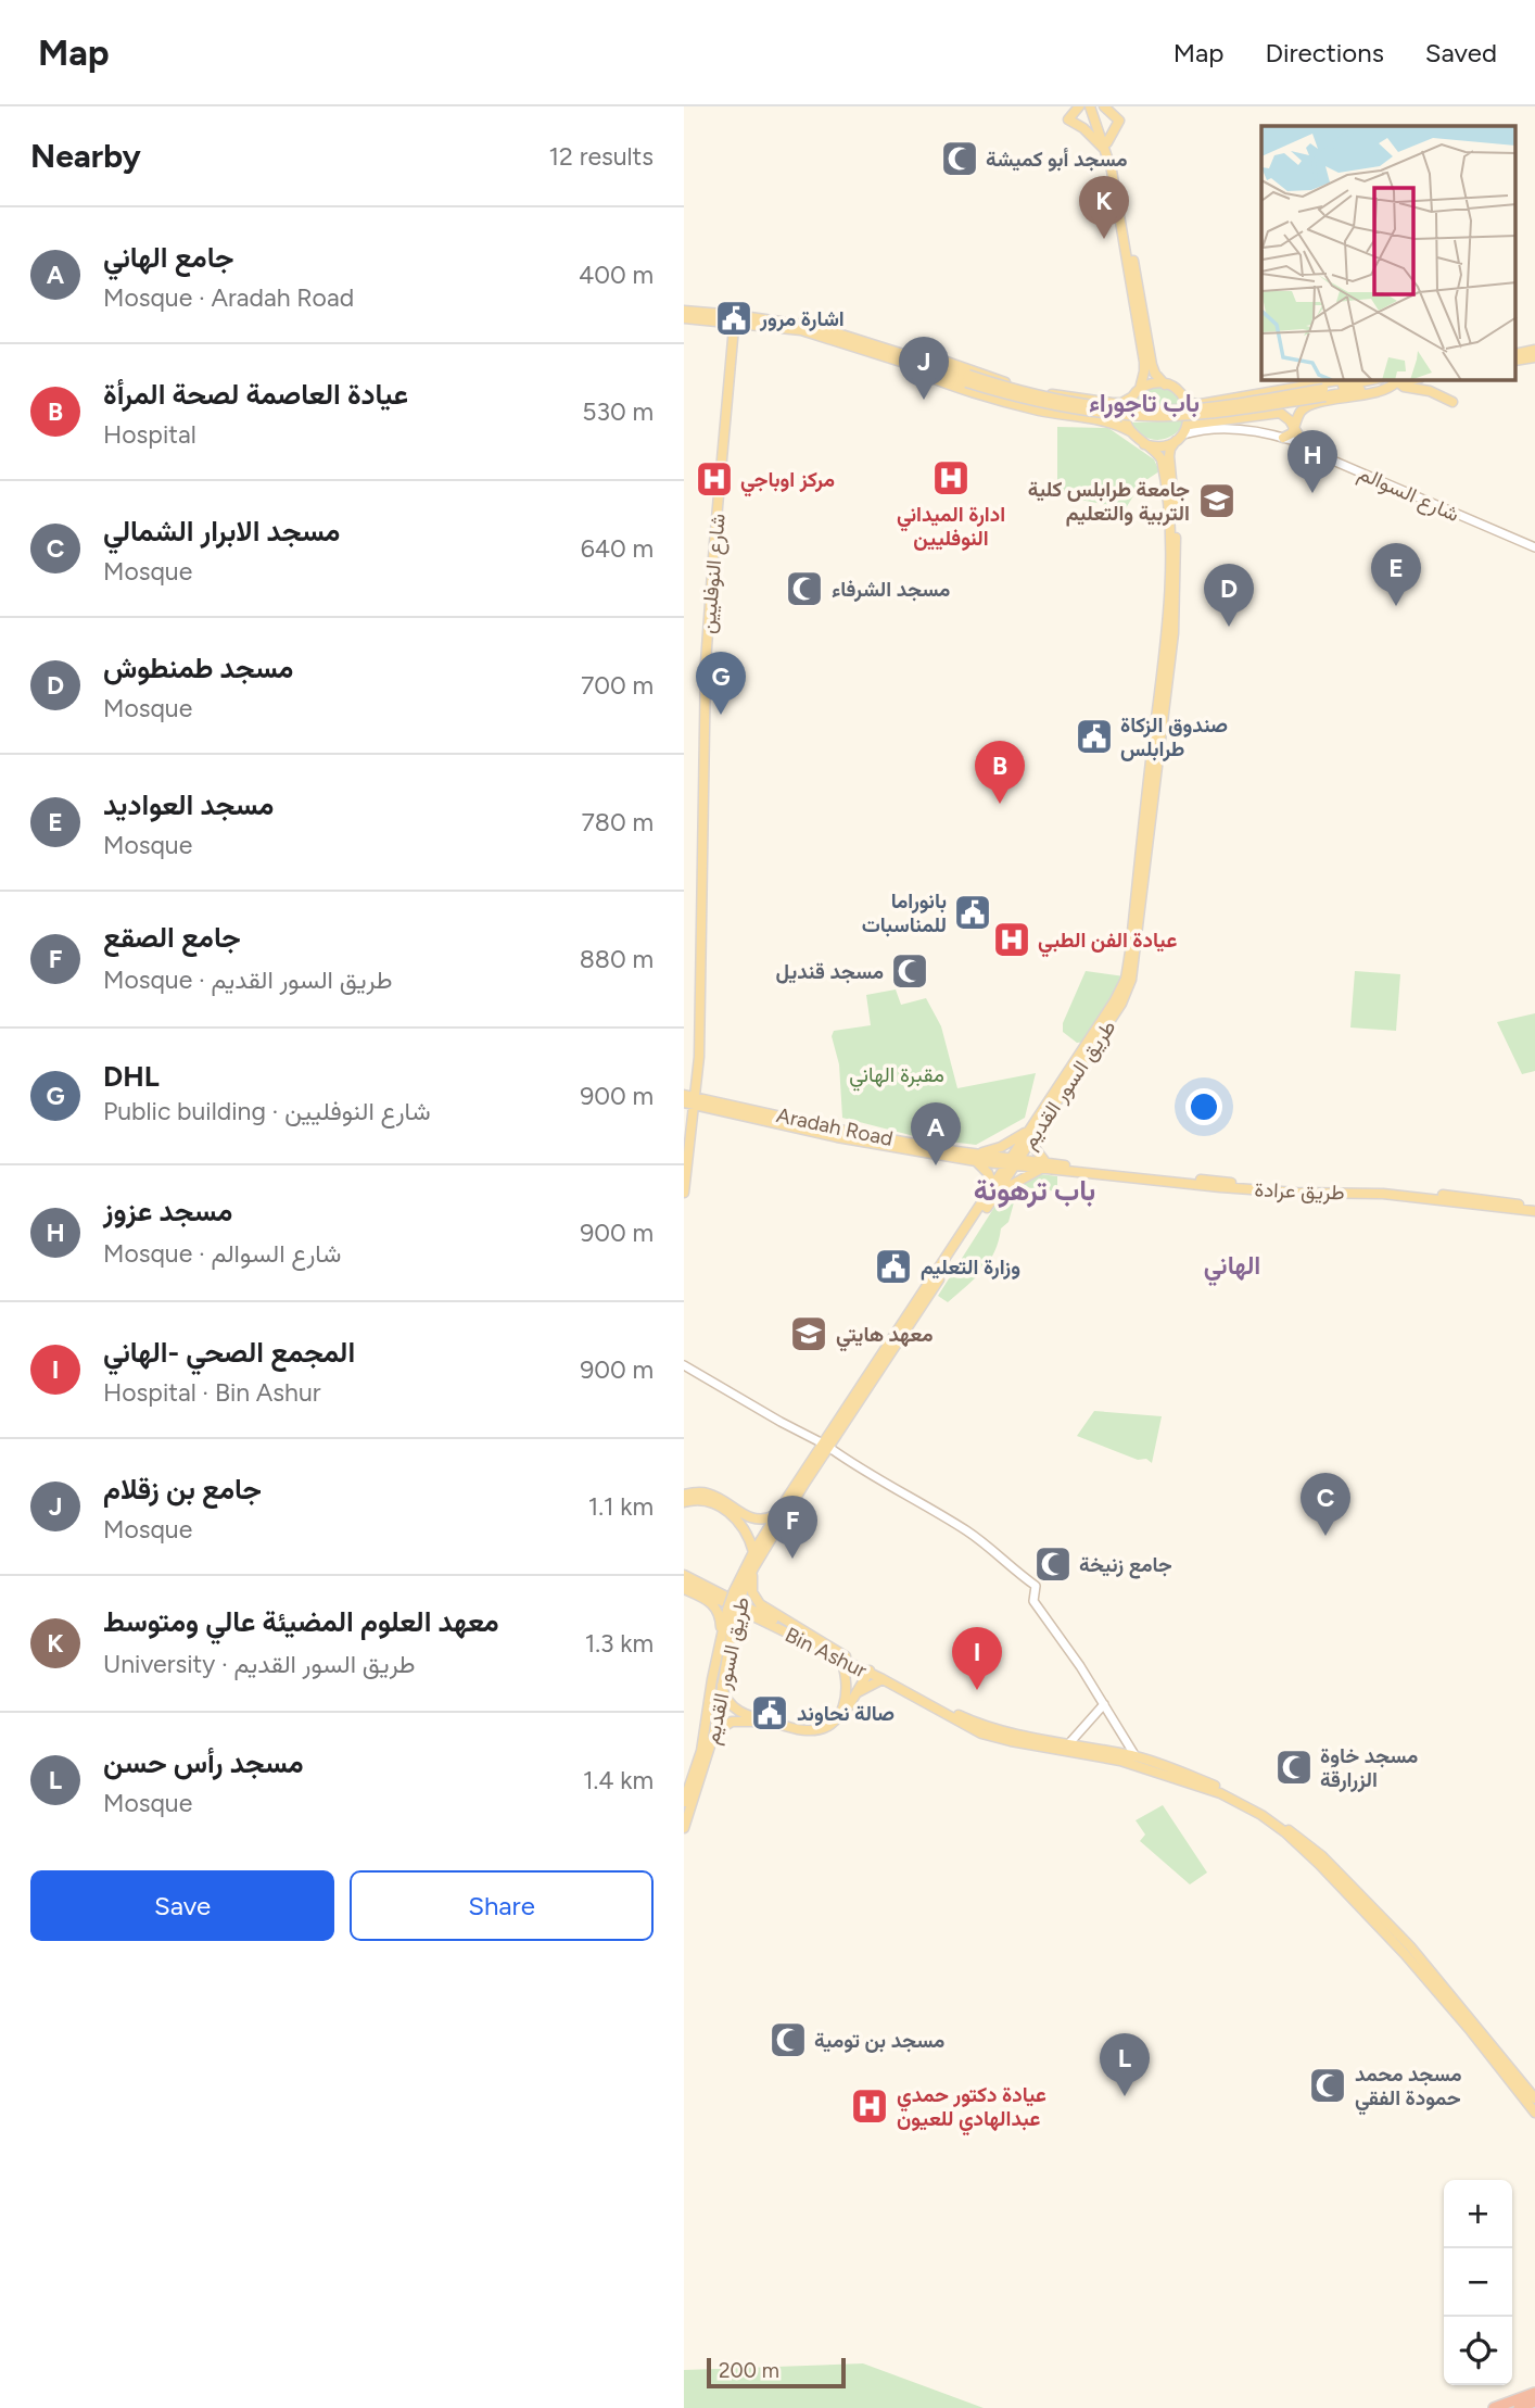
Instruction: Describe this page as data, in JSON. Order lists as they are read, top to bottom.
{
  "streets": {
    "main road": [
      "شارع السوالم",
      "شارع النوفليين",
      "طريق السور القديم",
      "Aradah Road",
      "طريق عرادة",
      "Bin Ashur"
    ]
  },
  "crossings": [
    ["شارع السوالم", "طريق السور القديم"],
    ["شارع النوفليين", "Aradah Road"],
    ["طريق السور القديم", "Aradah Road"],
    ["Aradah Road", "طريق عرادة"]
  ],
  "districts": ["باب تاجوراء", "باب ترهونة", "الهاني"],
  "parks": ["مقبرة الهاني"],
  "places": {
    "mosque": [
      "مسجد أبو كميشة",
      "مسجد الشرفاء",
      "مسجد قنديل",
      "جامع زنيخة",
      "مسجد خاوة الزرارقة",
      "مسجد بن تومية",
      "مسجد محمد حمودة الفقي"
    ],
    "public building": [
      "اشارة مرور",
      "صندوق الزكاة طرابلس",
      "بانوراما للمناسبات",
      "وزارة التعليم",
      "صالة نحاوند"
    ],
    "hospital": [
      "ادارة الميداني النوفليين",
      "مركز اوباجي",
      "عيادة الفن الطبي",
      "عيادة دكتور حمدي عبدالهادي للعيون"
    ],
    "school or university": ["جامعة طرابلس كلية التربية والتعليم", "معهد هايتي"]
  },
  "scale_bar": "200 m",
  "page": {
    "header": "Map",
    "nav": ["Map", "Directions", "Saved"],
    "heading": ["Nearby", "12 results"],
    "pins": [
      "K",
      "J",
      "H",
      "E",
      "D",
      "G",
      "B",
      "A",
      "C",
      "F",
      "I",
      "L"
    ],
    "list": [
      {
        "mark": "A",
        "name": "جامع الهاني",
        "note": "Mosque · Aradah Road",
        "value": "400 m"
      },
      {
        "mark": "B",
        "name": "عيادة العاصمة لصحة المرأة",
        "note": "Hospital",
        "value": "530 m"
      },
      {
        "mark": "C",
        "name": "مسجد الابرار الشمالي",
        "note": "Mosque",
        "value": "640 m"
      },
      {
        "mark": "D",
        "name": "مسجد طمنطوش",
        "note": "Mosque",
        "value": "700 m"
      },
      {
        "mark": "E",
        "name": "مسجد العواديد",
        "note": "Mosque",
        "value": "780 m"
      },
      {
        "mark": "F",
        "name": "جامع الصقع",
        "note": "Mosque · طريق السور القديم",
        "value": "880 m"
      },
      {
        "mark": "G",
        "name": "DHL",
        "note": "Public building · شارع النوفليين",
        "value": "900 m"
      },
      {
        "mark": "H",
        "name": "مسجد عزوز",
        "note": "Mosque · شارع السوالم",
        "value": "900 m"
      },
      {
        "mark": "I",
        "name": "المجمع الصحي -الهاني",
        "note": "Hospital · Bin Ashur",
        "value": "900 m"
      },
      {
        "mark": "J",
        "name": "جامع بن زقلام",
        "note": "Mosque",
        "value": "1.1 km"
      },
      {
        "mark": "K",
        "name": "معهد العلوم المضيئة عالي ومتوسط",
        "note": "University · طريق السور القديم",
        "value": "1.3 km"
      },
      {
        "mark": "L",
        "name": "مسجد رأس حسن",
        "note": "Mosque",
        "value": "1.4 km"
      }
    ],
    "buttons": ["Save", "Share"],
    "map_buttons": ["+", "−"],
    "scale": "200 m"
  }
}
